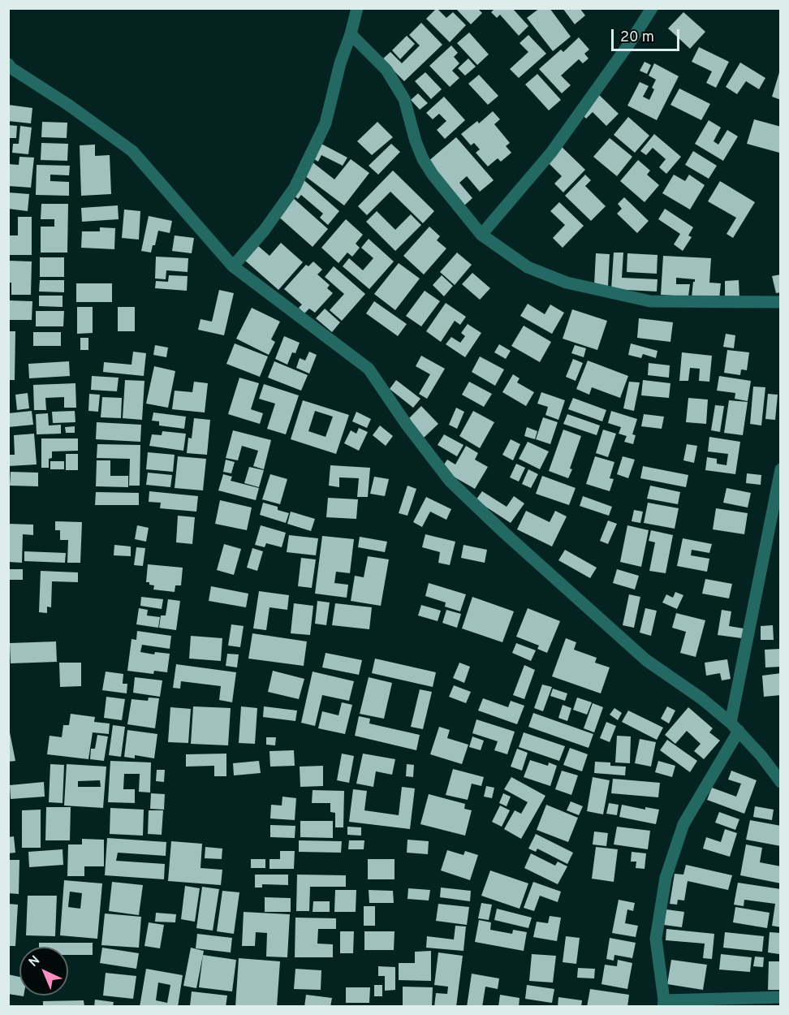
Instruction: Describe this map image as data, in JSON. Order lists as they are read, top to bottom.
{
  "scale_bar": "20 m",
  "north": "top left"
}
